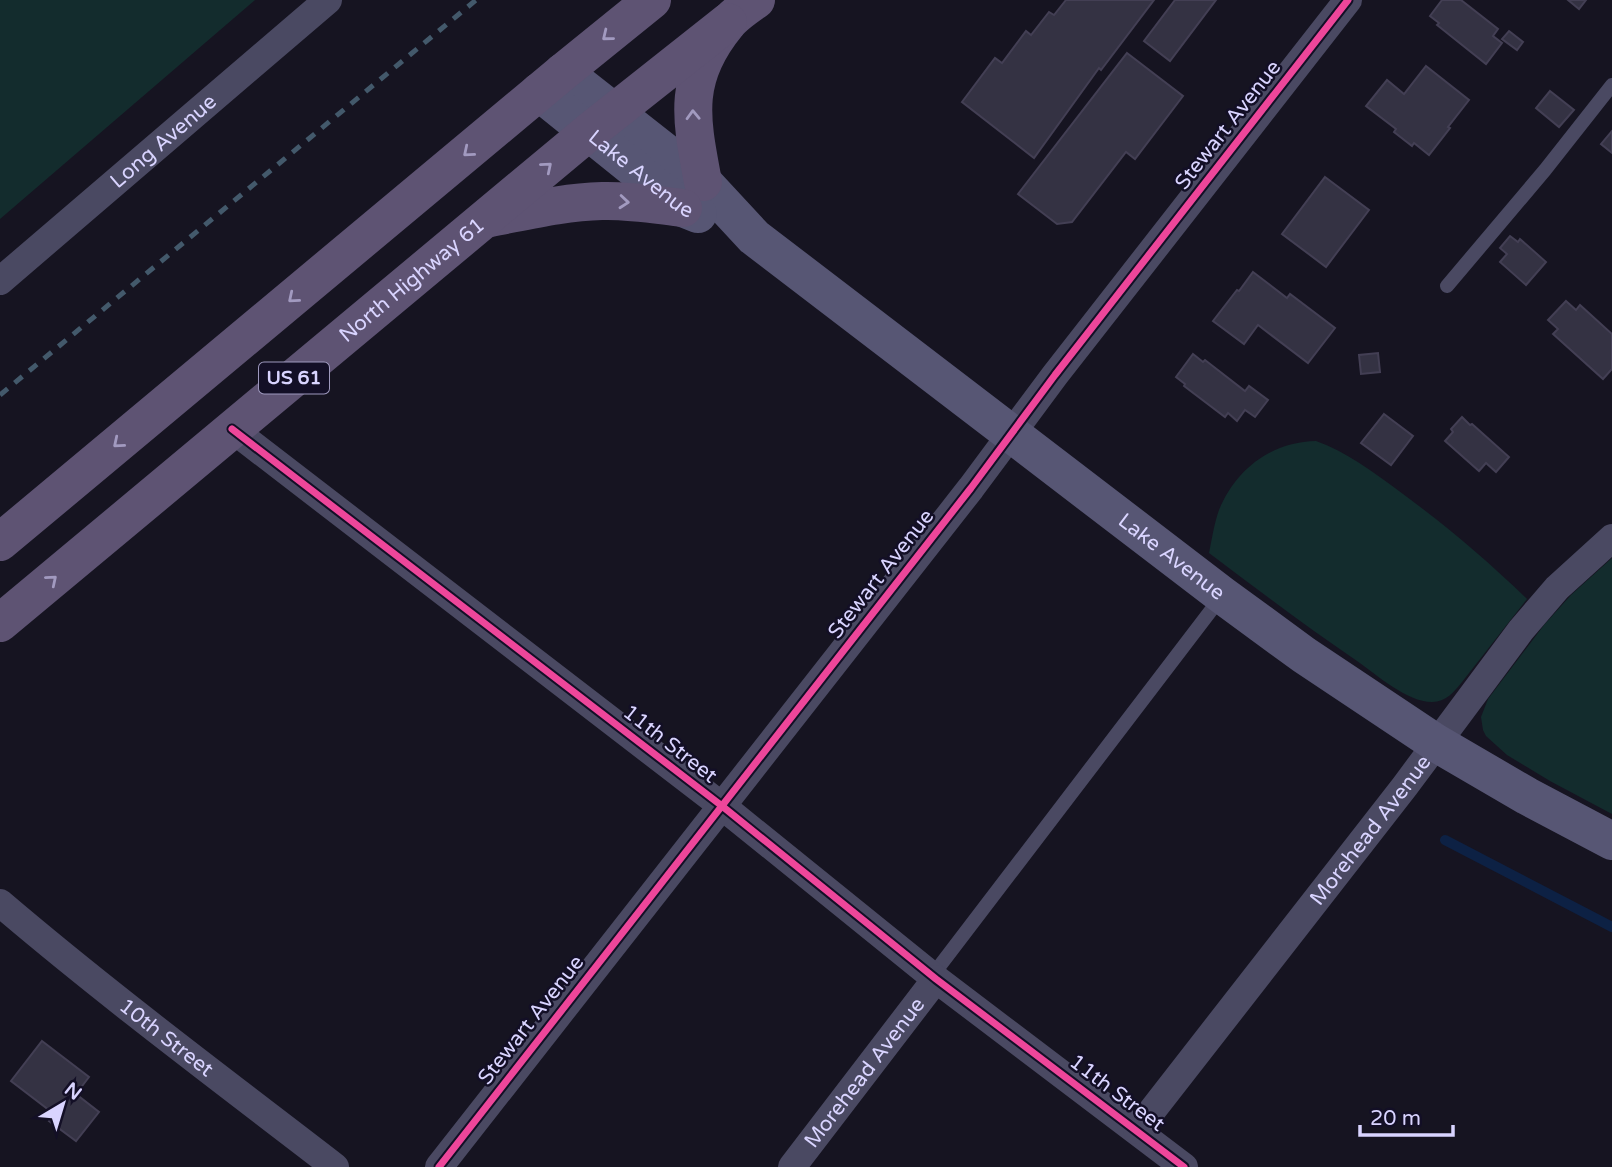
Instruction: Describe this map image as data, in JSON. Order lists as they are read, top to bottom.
{
  "streets": {
    "main road": ["Lake Avenue", "North Highway 61", "US 61"],
    "street": [
      "Stewart Avenue",
      "Long Avenue",
      "11th Street",
      "Morehead Avenue",
      "10th Street"
    ]
  },
  "crossings": [
    ["Stewart Avenue", "Lake Avenue"],
    ["Stewart Avenue", "11th Street"],
    ["Lake Avenue", "North Highway 61"],
    ["Lake Avenue", "US 61"],
    ["Lake Avenue", "Morehead Avenue"],
    ["North Highway 61", "11th Street"],
    ["11th Street", "Morehead Avenue"]
  ],
  "scale_bar": "20 m",
  "north": "top right"
}
